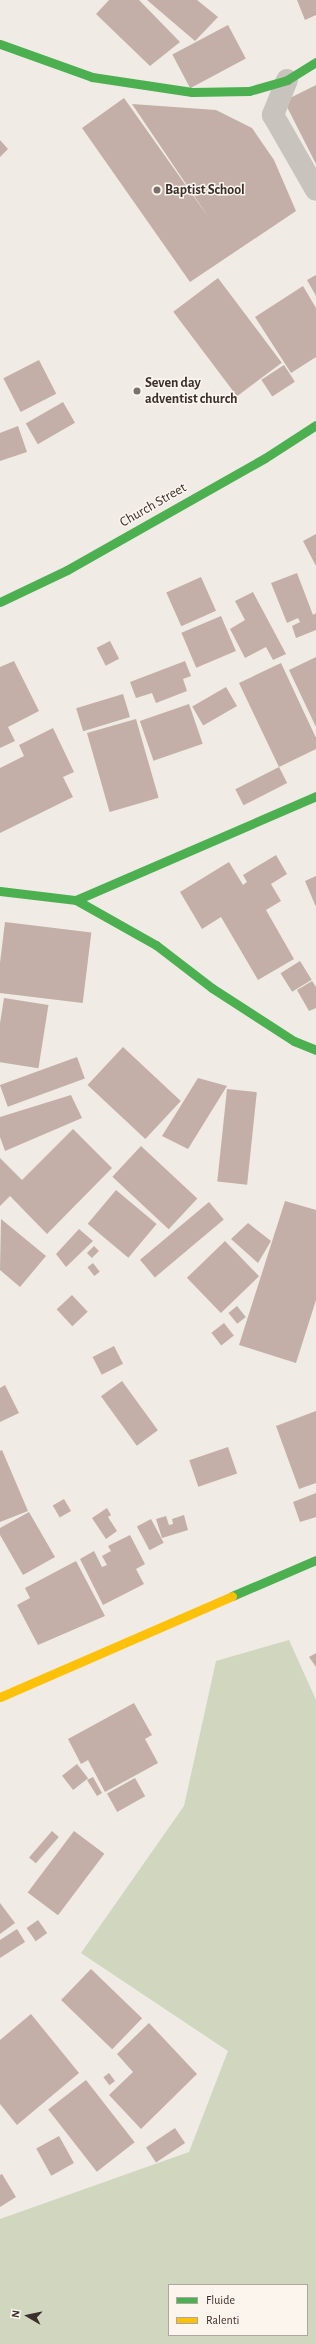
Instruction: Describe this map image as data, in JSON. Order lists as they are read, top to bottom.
{
  "streets": {
    "street": ["Church Street"]
  },
  "places": ["Baptist School", "Seven day adventist church"],
  "legend": ["Fluide", "Ralenti"],
  "north": "left"
}
